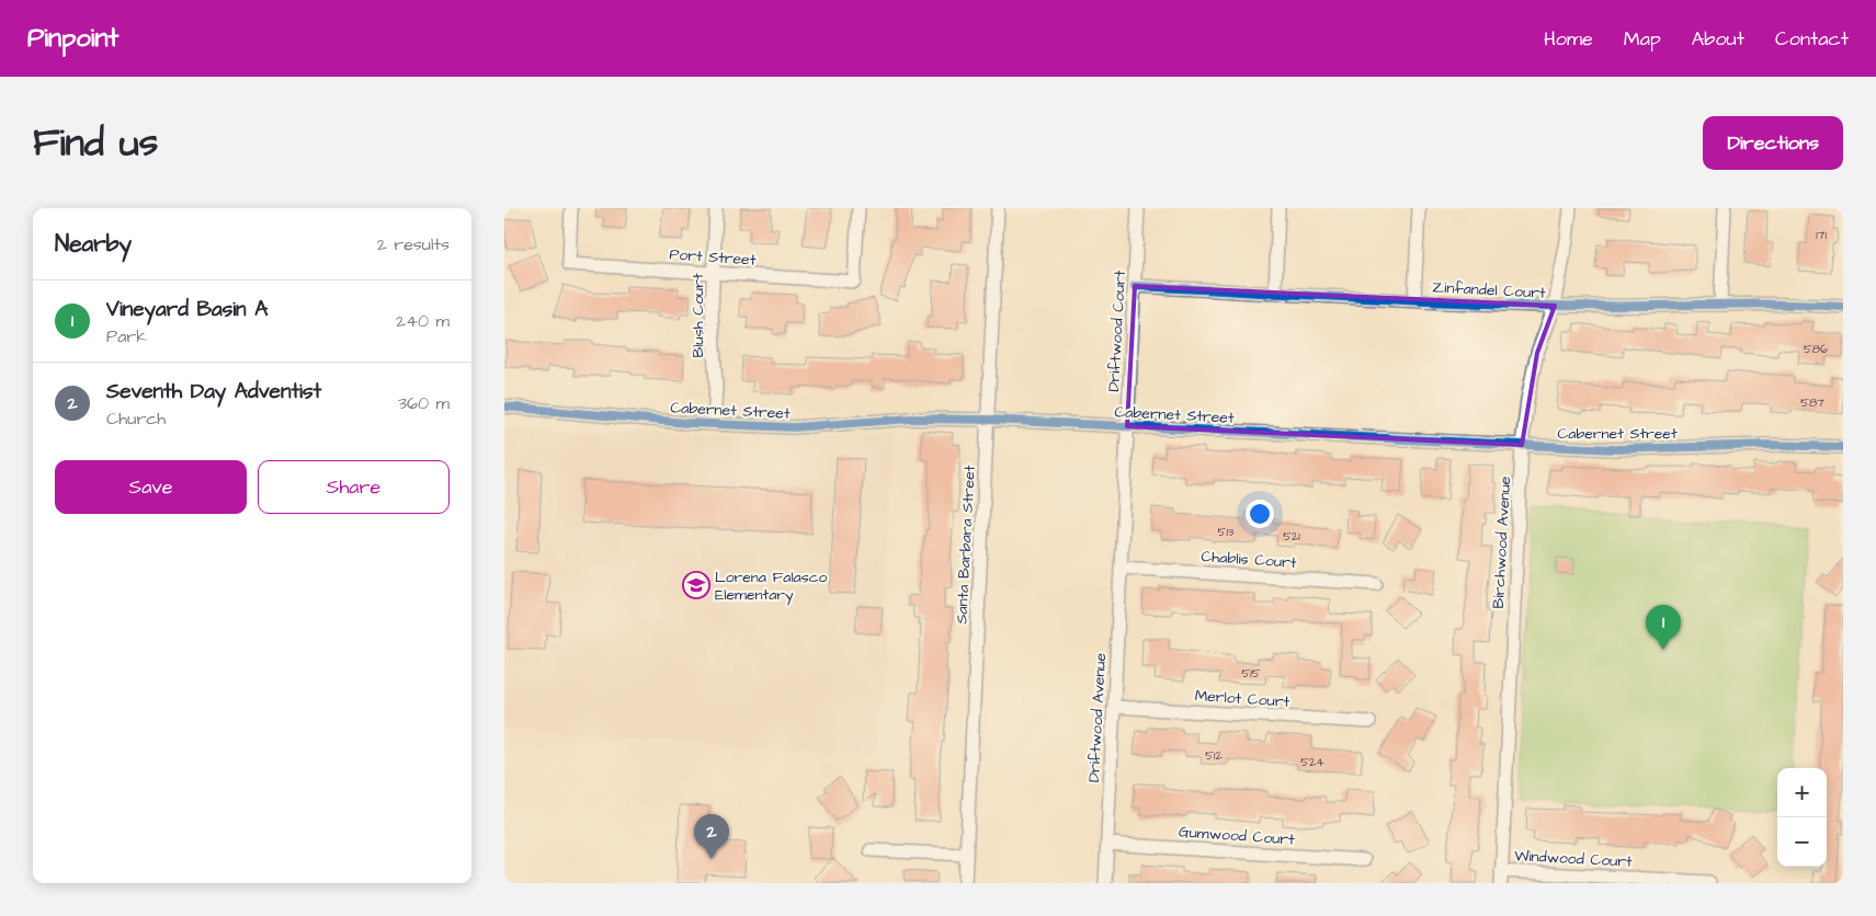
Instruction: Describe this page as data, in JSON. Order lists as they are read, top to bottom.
{
  "streets": {
    "street": [
      "Port Street",
      "Zinfandel Court",
      "Blush Court",
      "Driftwood Court",
      "Cabernet Street",
      "Birchwood Avenue",
      "Santa Barbara Street",
      "Chablis Court",
      "Merlot Court",
      "Driftwood Avenue",
      "Gumwood Court",
      "Windwood Court"
    ]
  },
  "crossings": [
    ["Port Street", "Blush Court"],
    ["Zinfandel Court", "Driftwood Court"],
    ["Zinfandel Court", "Birchwood Avenue"],
    ["Blush Court", "Cabernet Street"],
    ["Driftwood Court", "Cabernet Street"],
    ["Driftwood Court", "Driftwood Avenue"],
    ["Cabernet Street", "Birchwood Avenue"],
    ["Cabernet Street", "Santa Barbara Street"],
    ["Birchwood Avenue", "Windwood Court"],
    ["Chablis Court", "Driftwood Avenue"],
    ["Merlot Court", "Driftwood Avenue"],
    ["Driftwood Avenue", "Gumwood Court"]
  ],
  "places": {
    "school or university": ["Lorena Falasco Elementary"]
  },
  "house_numbers": [
    "171",
    "586",
    "587",
    "513",
    "521",
    "515",
    "512",
    "524"
  ],
  "page": {
    "header": "Pinpoint",
    "nav": [
      "Home",
      "Map",
      "About",
      "Contact"
    ],
    "title": "Find us",
    "buttons": [
      "Directions",
      ["Save", "Share"]
    ],
    "heading": ["Nearby", "2 results"],
    "list": [
      {
        "mark": "1",
        "name": "Vineyard Basin A",
        "note": "Park",
        "value": "240 m"
      },
      {
        "mark": "2",
        "name": "Seventh Day Adventist",
        "note": "Church",
        "value": "360 m"
      }
    ],
    "pins": ["1", "2"],
    "map_buttons": ["+", "−"]
  }
}
